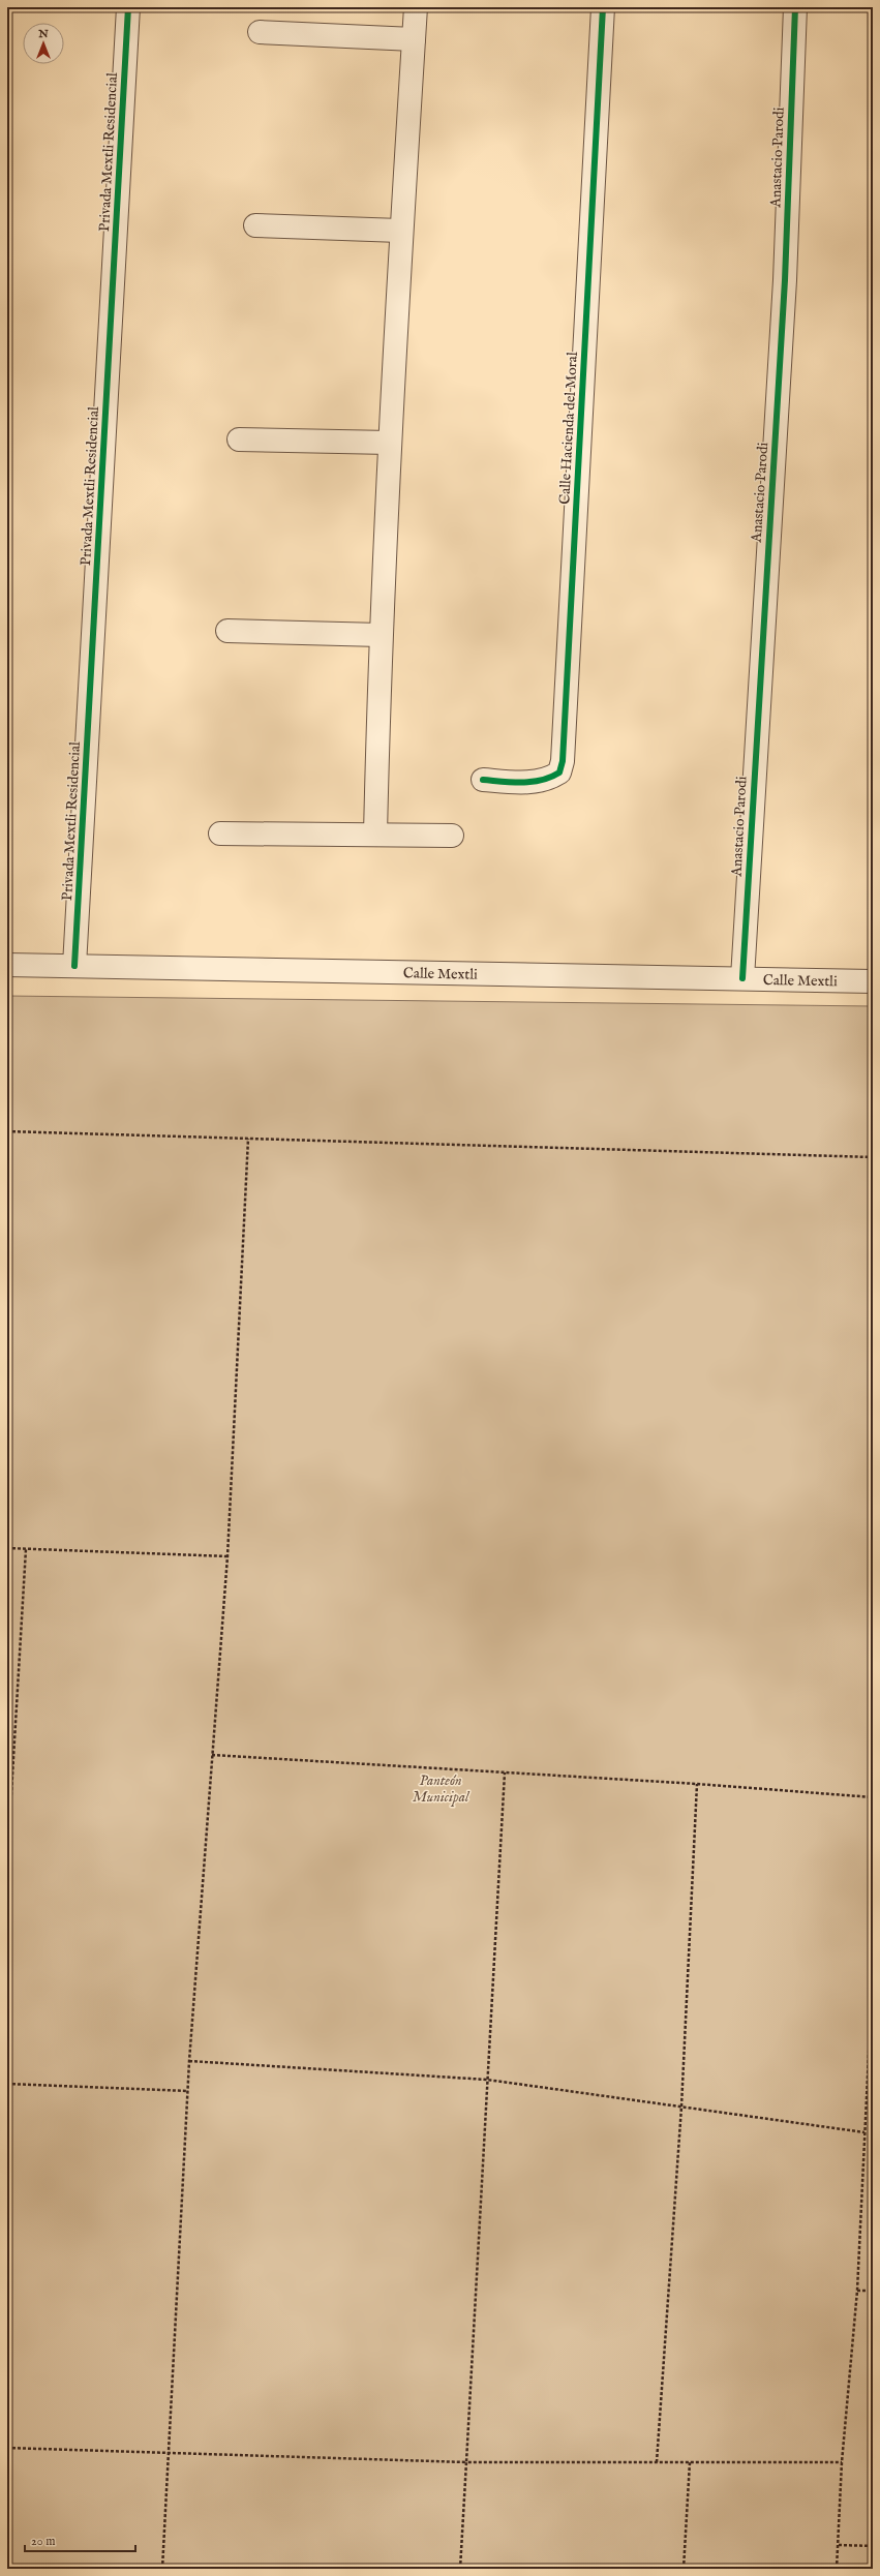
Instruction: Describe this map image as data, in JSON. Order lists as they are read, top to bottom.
{
  "streets": {
    "street": [
      "Privada Mextli Residencial",
      "Anastacio Parodi",
      "Calle Hacienda del Moral",
      "Calle Mextli"
    ]
  },
  "crossings": [
    ["Privada Mextli Residencial", "Calle Mextli"],
    ["Anastacio Parodi", "Calle Mextli"]
  ],
  "parks": ["Panteón Municipal"],
  "scale_bar": "20 m",
  "north": "top"
}
